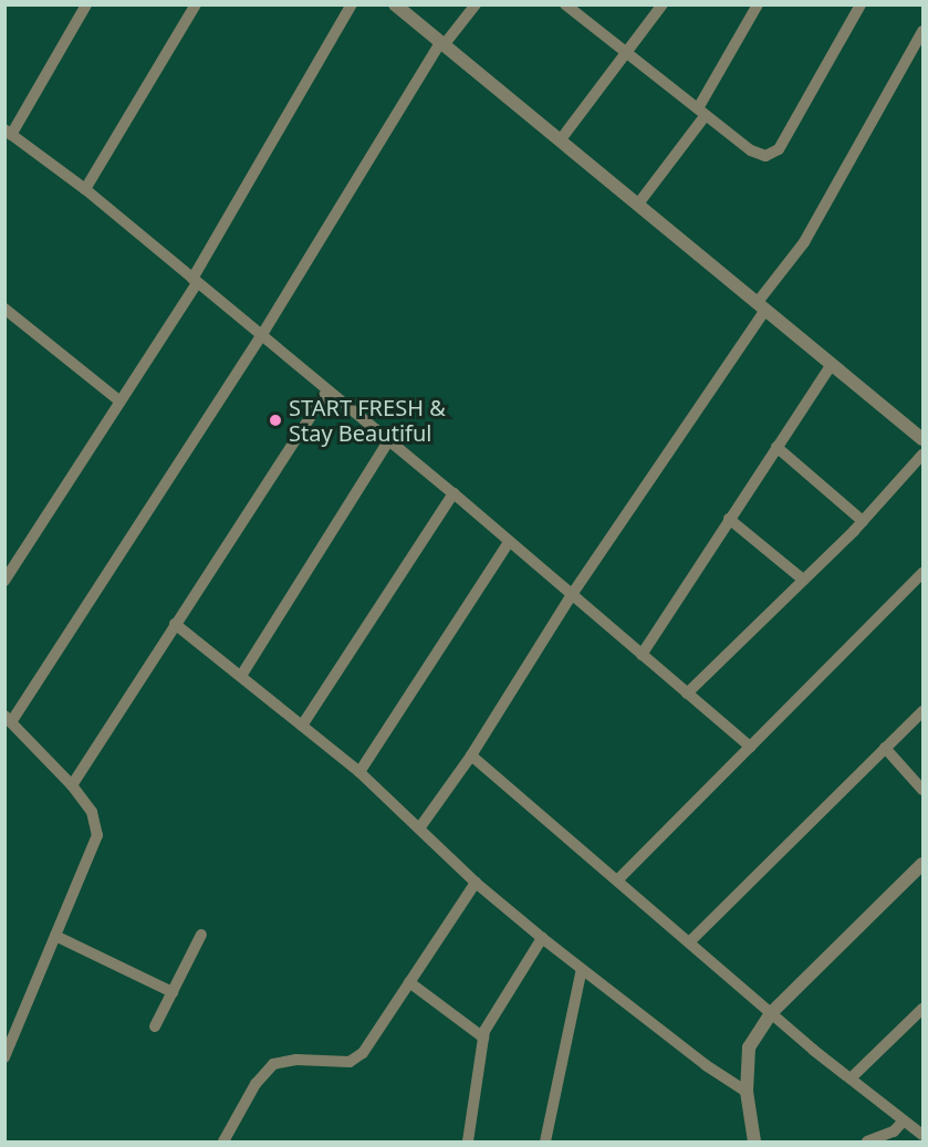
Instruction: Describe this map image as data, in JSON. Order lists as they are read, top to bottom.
{
  "places": ["START FRESH & Stay Beautiful"]
}
